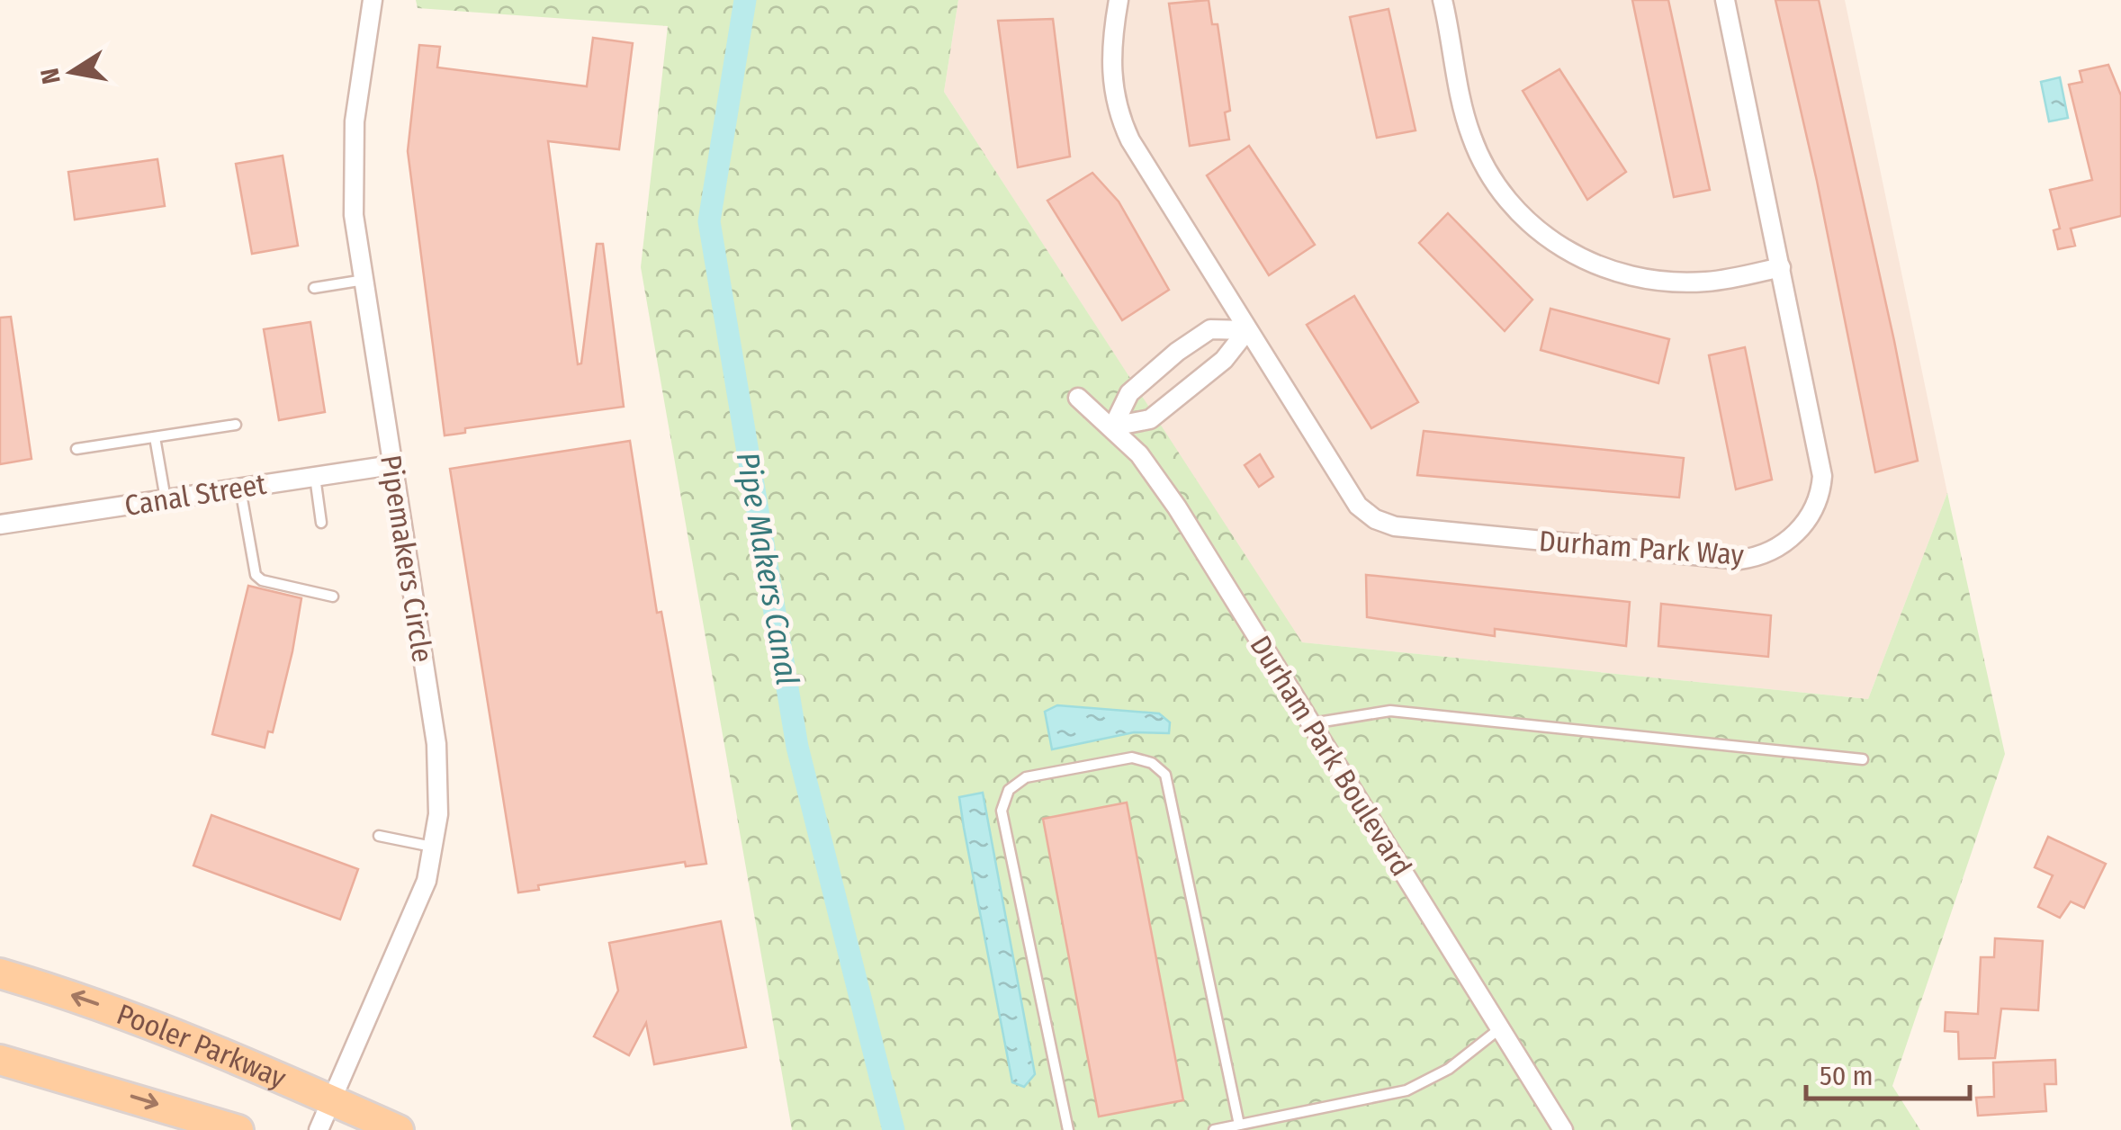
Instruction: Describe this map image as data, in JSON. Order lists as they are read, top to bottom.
{
  "streets": {
    "main road": ["Pooler Parkway"],
    "street": [
      "Canal Street",
      "Durham Park Way",
      "Pipemakers Circle",
      "Durham Park Boulevard"
    ]
  },
  "crossings": [
    ["Canal Street", "Pipemakers Circle"],
    ["Pipemakers Circle", "Pooler Parkway"]
  ],
  "water": ["Pipe Makers Canal"],
  "scale_bar": "50 m",
  "north": "left"
}
